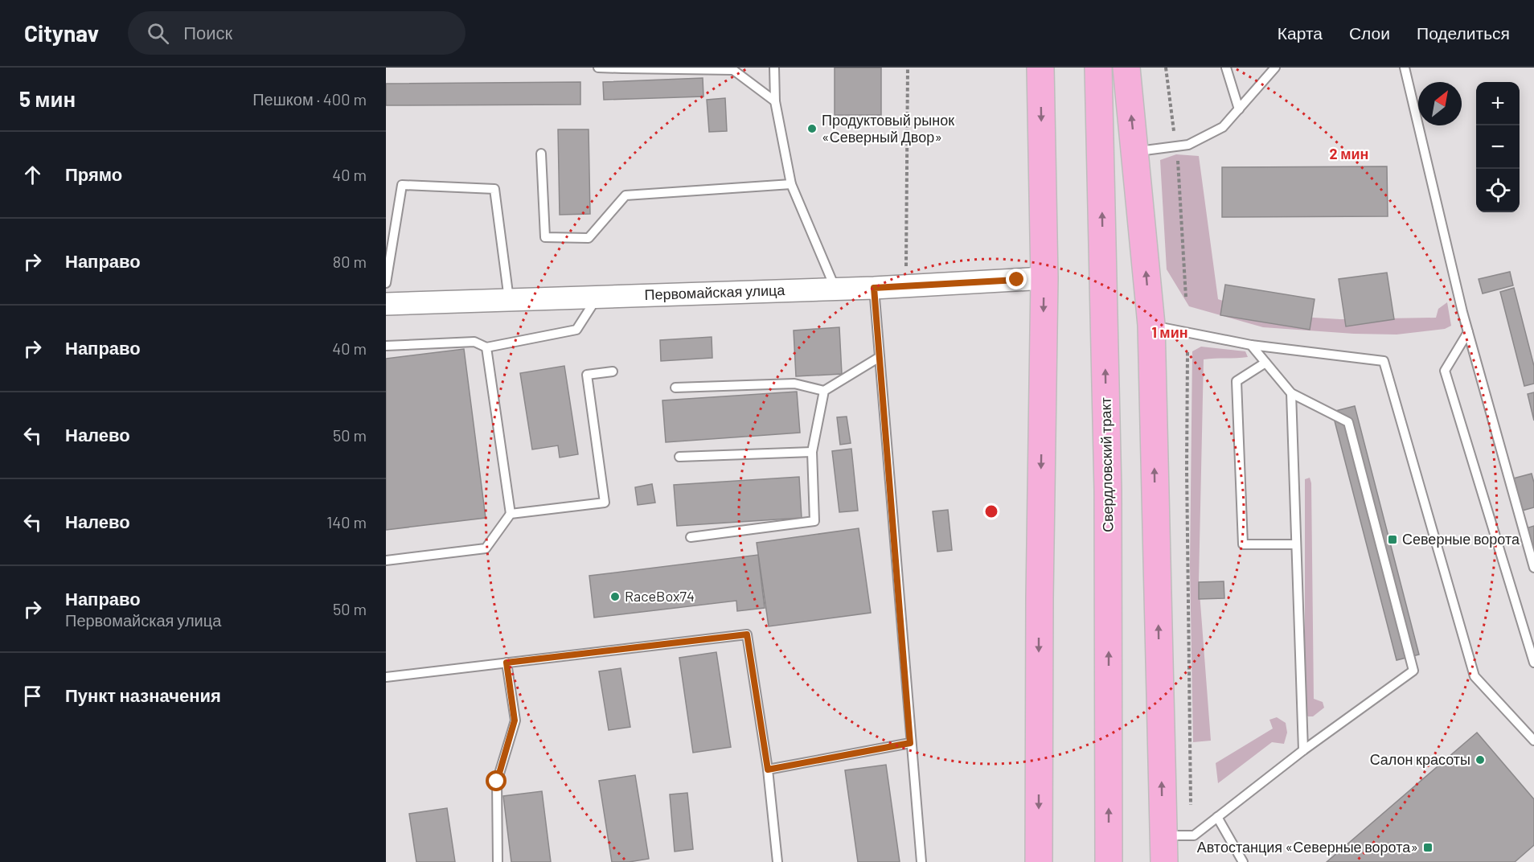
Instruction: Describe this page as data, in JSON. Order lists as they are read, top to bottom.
{
  "streets": {
    "main road": ["Свердловский тракт"],
    "street": ["Первомайская улица"]
  },
  "places": {
    "other": ["Продуктовый рынок «Северный Двор»", "RaceBox74", "Салон красоты"],
    "transit": ["Северные ворота", "Автостанция «Северные ворота»"]
  },
  "north": "top right",
  "page": {
    "header": "Citynav",
    "search": "Поиск",
    "nav": ["Карта", "Слои", "Поделиться"],
    "heading": ["5 мин", "Пешком · 400 m"],
    "map_buttons": ["+", "−"],
    "list": [
      ["Прямо", "40 m"],
      ["Направо", "80 m"],
      ["Направо", "40 m"],
      ["Налево", "50 m"],
      ["Налево", "140 m"],
      ["Направо", "Первомайская улица", "50 m"],
      "Пункт назначения"
    ]
  },
  "rings": ["2 мин", "1 мин"]
}
